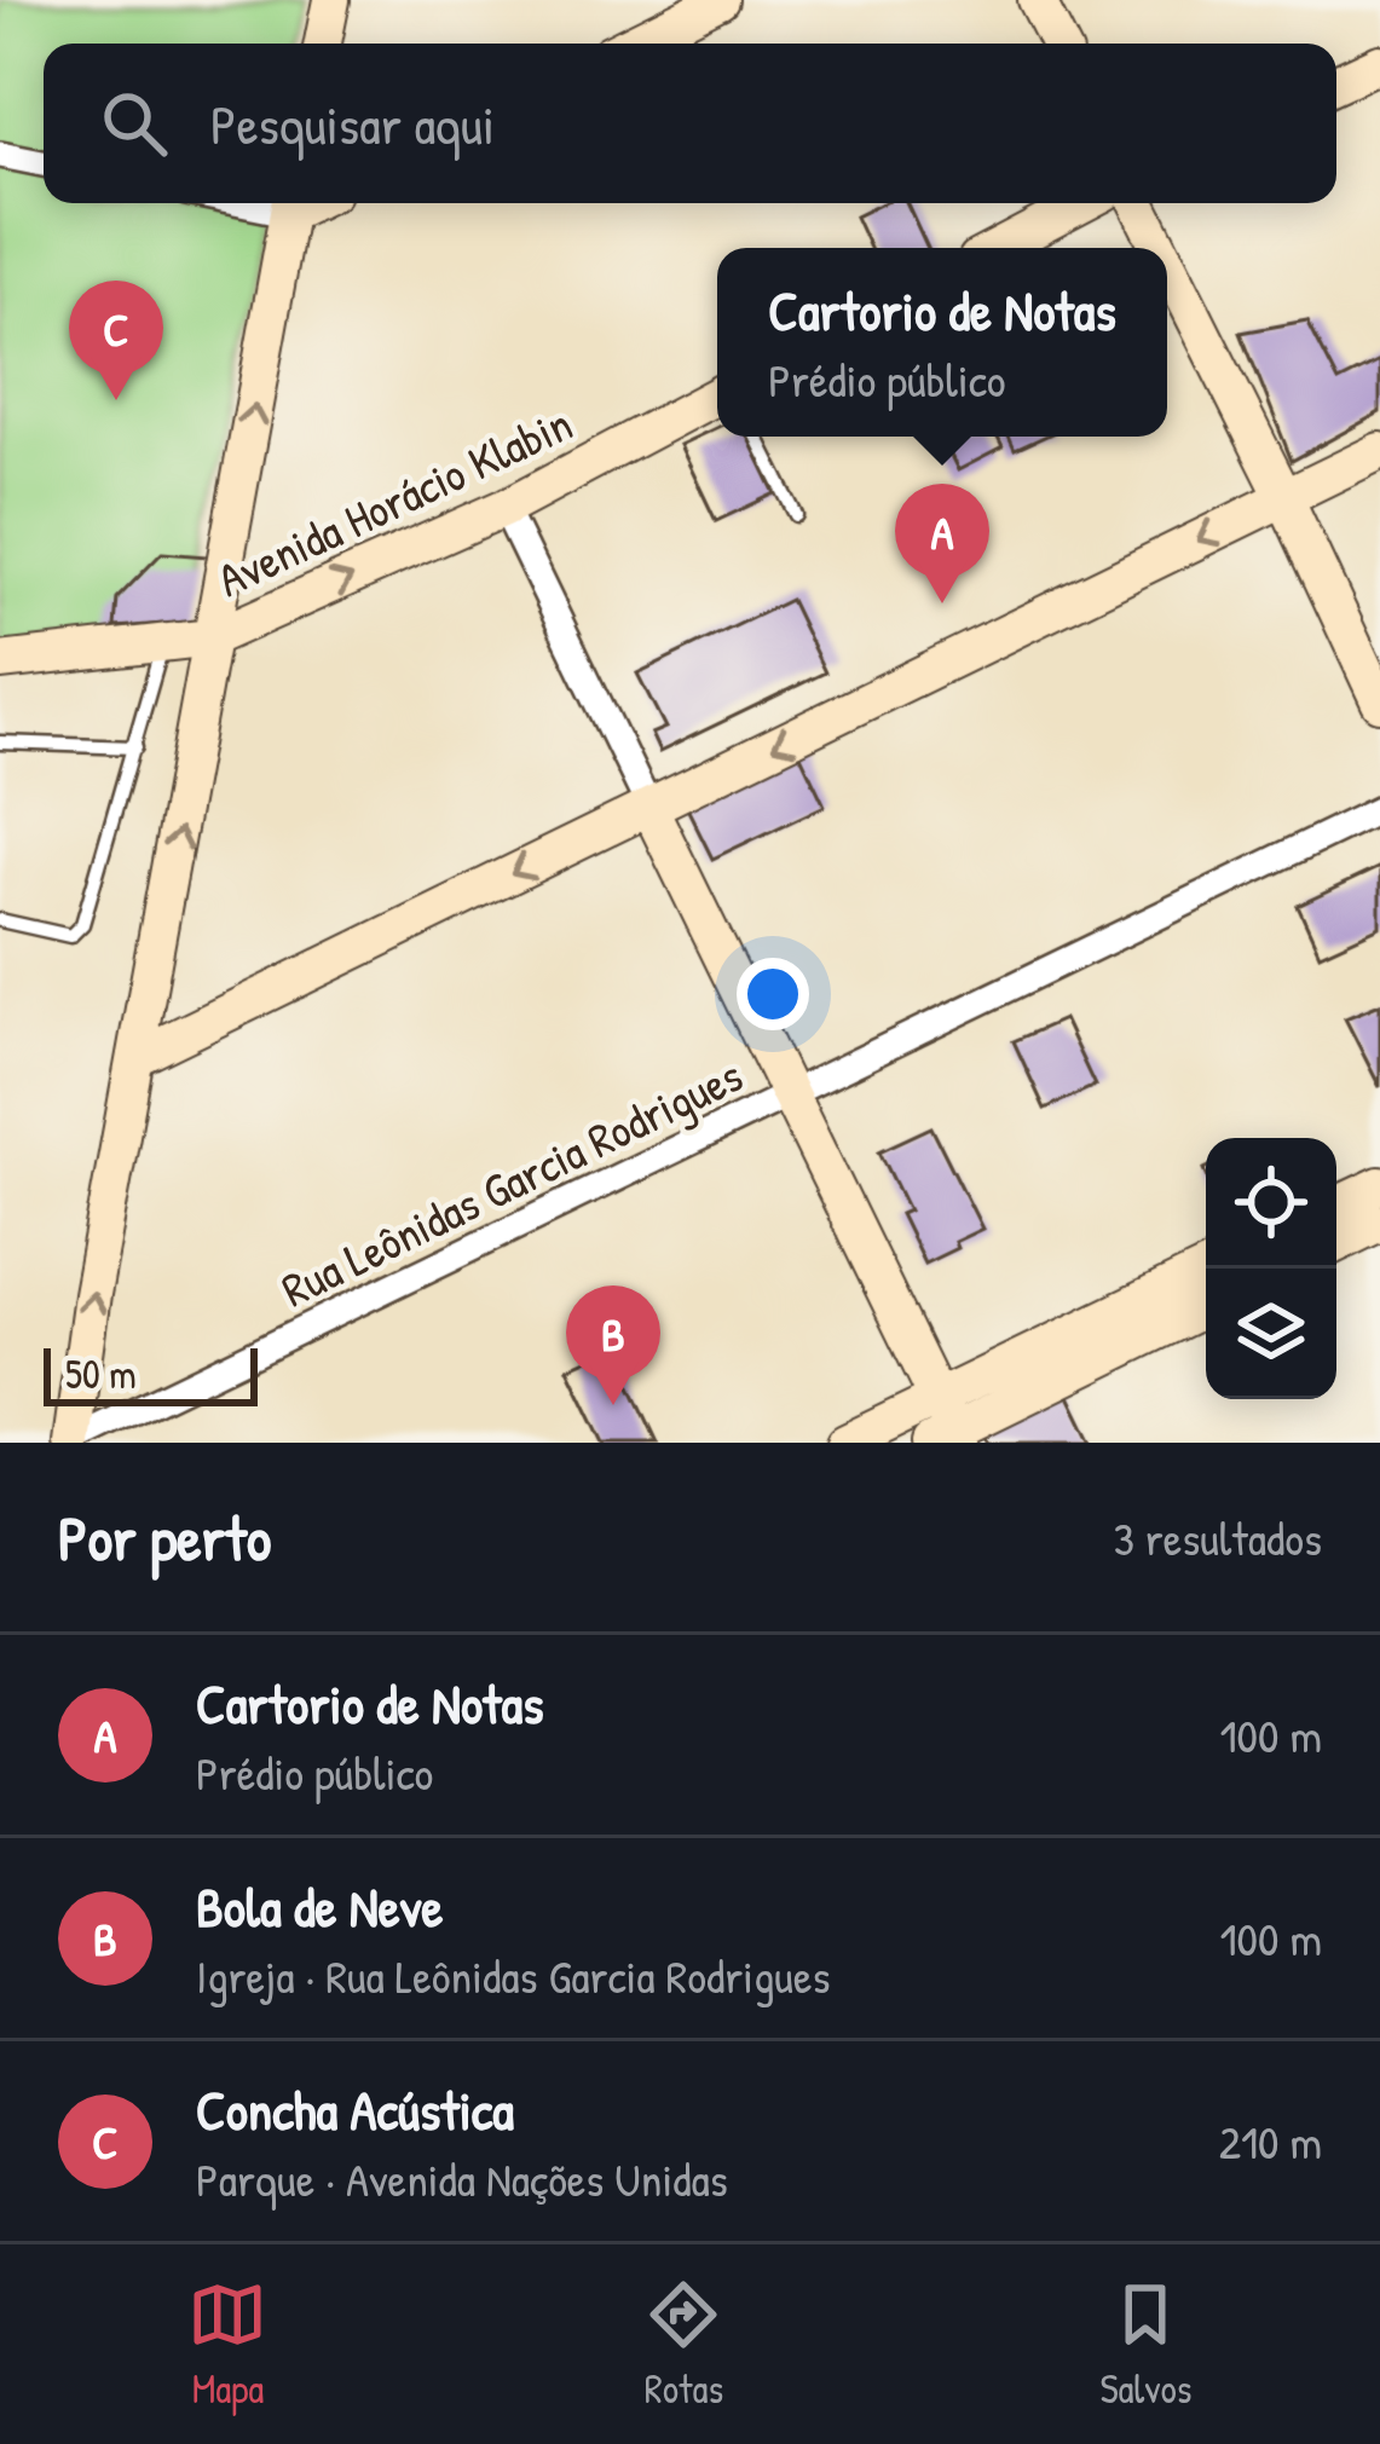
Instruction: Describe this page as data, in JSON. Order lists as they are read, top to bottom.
{
  "streets": {
    "street": ["Avenida Horácio Klabin", "Rua Leônidas Garcia Rodrigues"]
  },
  "one_way": ["Avenida Horácio Klabin"],
  "scale_bar": "50 m",
  "page": {
    "search": "Pesquisar aqui",
    "popup": ["Cartorio de Notas", "Prédio público"],
    "pins": ["C", "A", "B"],
    "scale": "50 m",
    "heading": ["Por perto", "3 resultados"],
    "list": [
      {
        "mark": "A",
        "name": "Cartorio de Notas",
        "note": "Prédio público",
        "value": "100 m"
      },
      {
        "mark": "B",
        "name": "Bola de Neve",
        "note": "Igreja · Rua Leônidas Garcia Rodrigues",
        "value": "100 m"
      },
      {
        "mark": "C",
        "name": "Concha Acústica",
        "note": "Parque · Avenida Nações Unidas",
        "value": "210 m"
      }
    ],
    "nav": ["Mapa", "Rotas", "Salvos"]
  }
}
